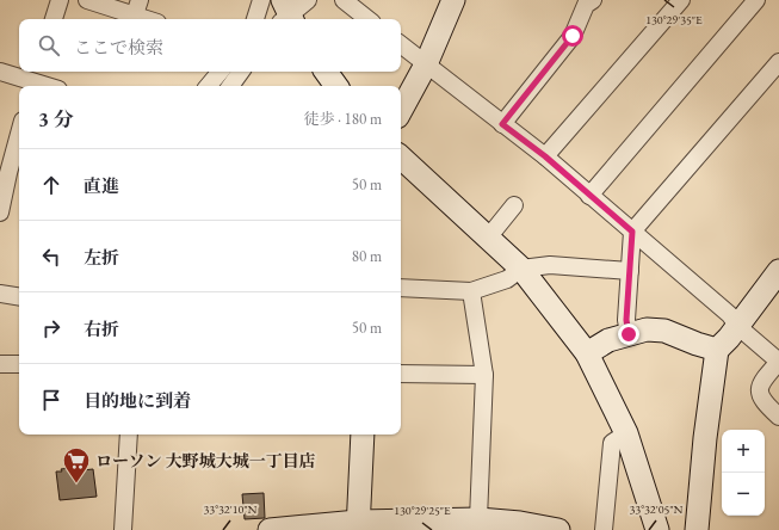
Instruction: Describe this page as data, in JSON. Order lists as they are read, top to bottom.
{
  "places": {
    "supermarket": ["ローソン 大野城大城一丁目店"]
  },
  "page": {
    "search": "ここで検索",
    "heading": ["3 分", "徒歩 · 180 m"],
    "list": [
      ["直進", "50 m"],
      ["左折", "80 m"],
      ["右折", "50 m"],
      "目的地に到着"
    ],
    "map_buttons": ["+", "−"]
  },
  "coordinates": [
    "130°29'35\"E",
    "33°32'10\"N",
    "33°32'05\"N",
    "130°29'25\"E"
  ]
}
